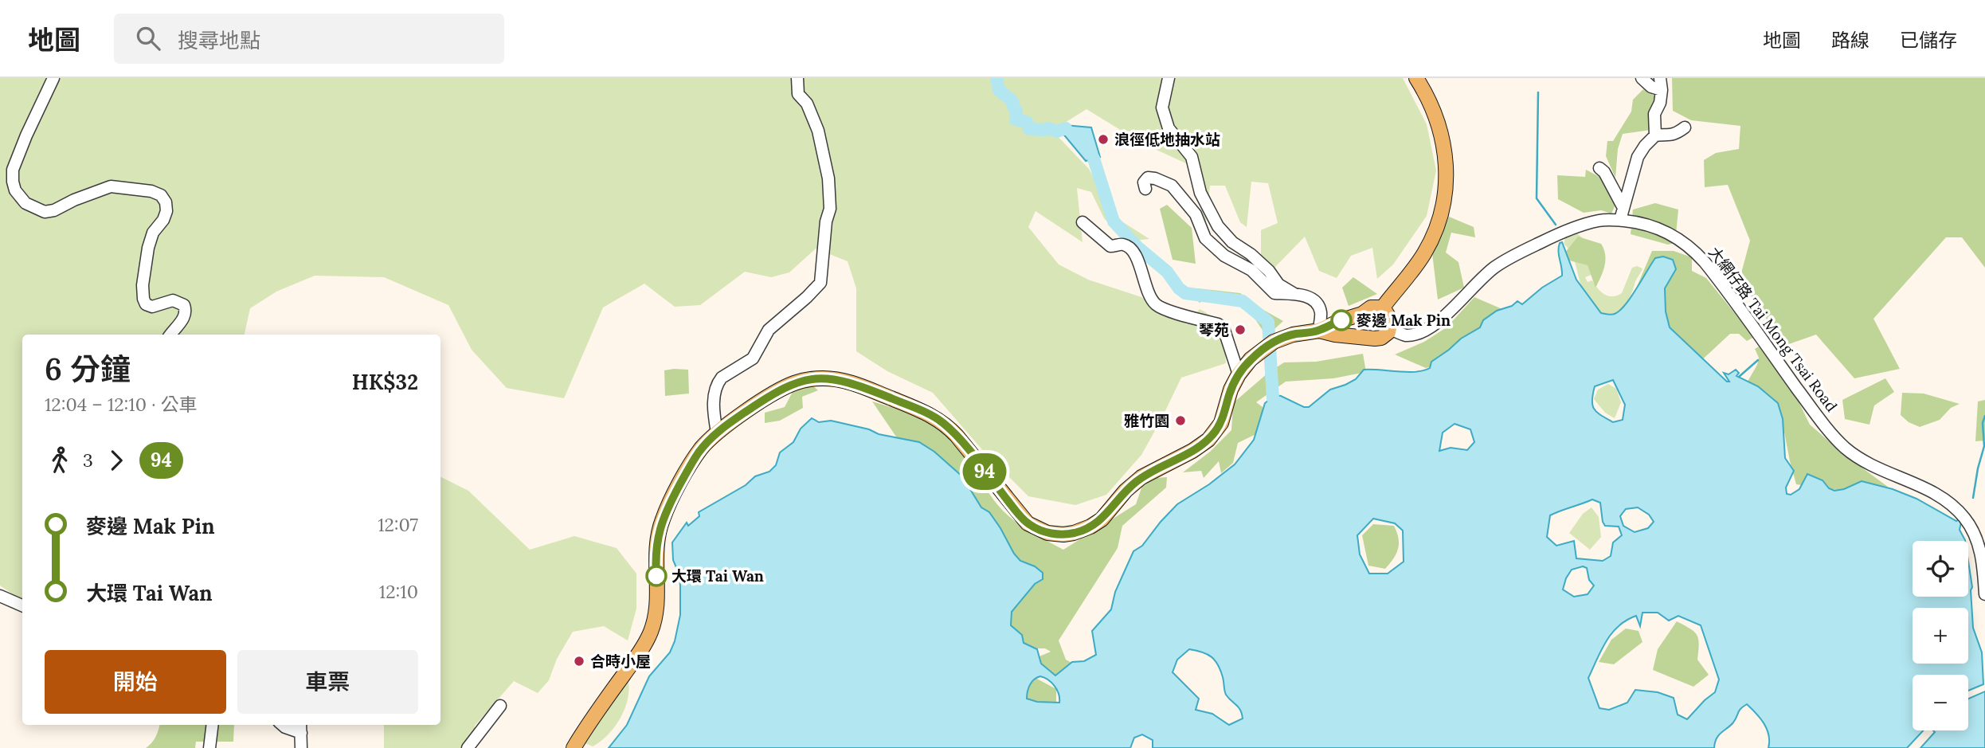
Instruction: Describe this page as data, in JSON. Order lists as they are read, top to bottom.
{
  "streets": {
    "street": ["大網仔路 Tai Mong Tsai Road"]
  },
  "places": [
    "浪徑低地抽水站",
    "麥邊 Mak Pin",
    "琴苑",
    "雅竹園",
    "大環 Tai Wan",
    "合時小屋"
  ],
  "lines": ["bus line 94"],
  "page": {
    "header": "地圖",
    "search": "搜尋地點",
    "nav": ["地圖", "路線", "已儲存"],
    "on_map": "94",
    "heading": ["6 分鐘", "12:04 – 12:10 · 公車", "HK$32"],
    "legs": ["3", "94"],
    "list": [
      {
        "name": "麥邊 Mak Pin",
        "value": "12:07"
      },
      {
        "name": "大環 Tai Wan",
        "value": "12:10"
      }
    ],
    "map_buttons": ["+", "−"],
    "buttons": ["開始", "車票"]
  }
}
